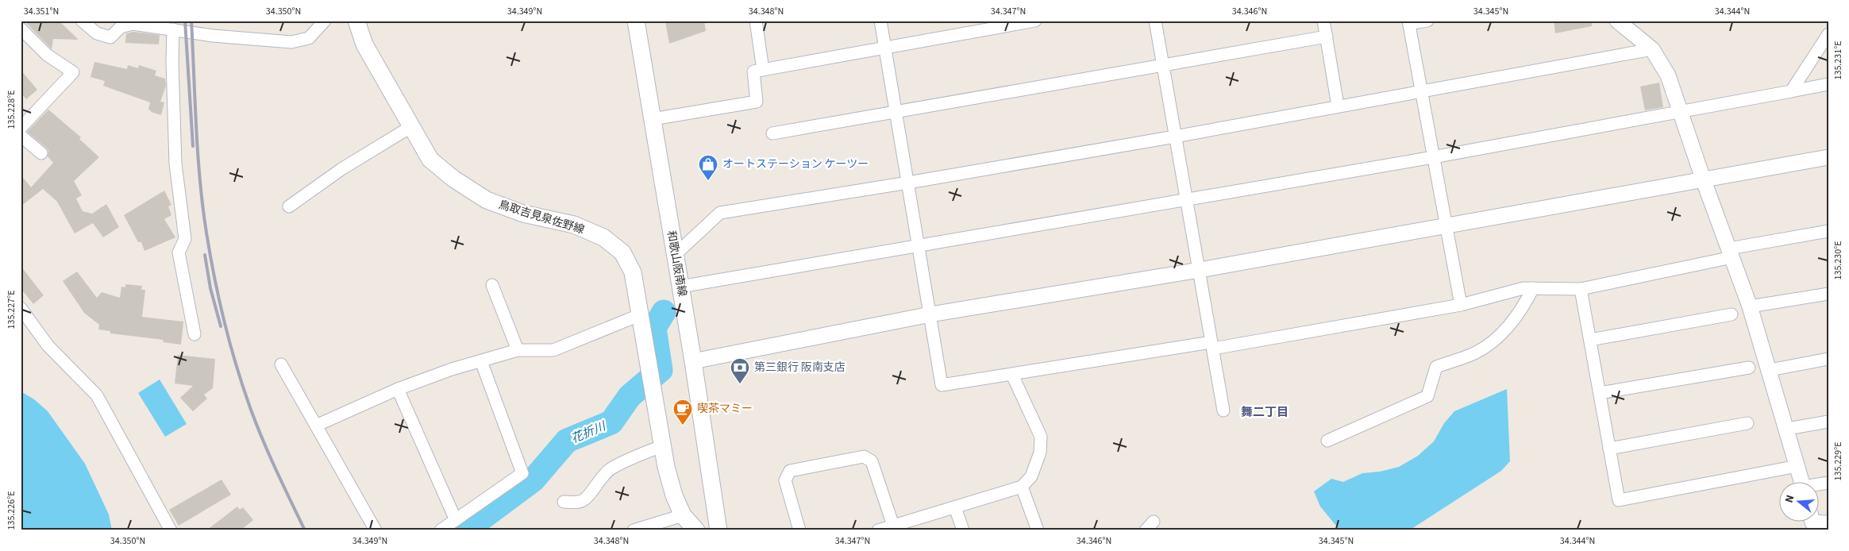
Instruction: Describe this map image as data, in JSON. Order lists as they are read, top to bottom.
{
  "streets": {
    "main road": ["鳥取吉見泉佐野線", "和歌山阪南線"]
  },
  "districts": ["舞二丁目"],
  "water": ["花折川"],
  "places": {
    "shop": ["オートステーション ケーツー"],
    "bank": ["第三銀行 阪南支店"],
    "cafe": ["喫茶マミー"]
  },
  "north": "left",
  "coordinates": [
    "34.351°N",
    "34.350°N",
    "34.349°N",
    "34.348°N",
    "34.347°N",
    "34.346°N",
    "34.345°N",
    "34.344°N",
    "135.231°E",
    "135.228°E",
    "135.230°E",
    "135.227°E",
    "135.229°E",
    "135.226°E"
  ]
}
